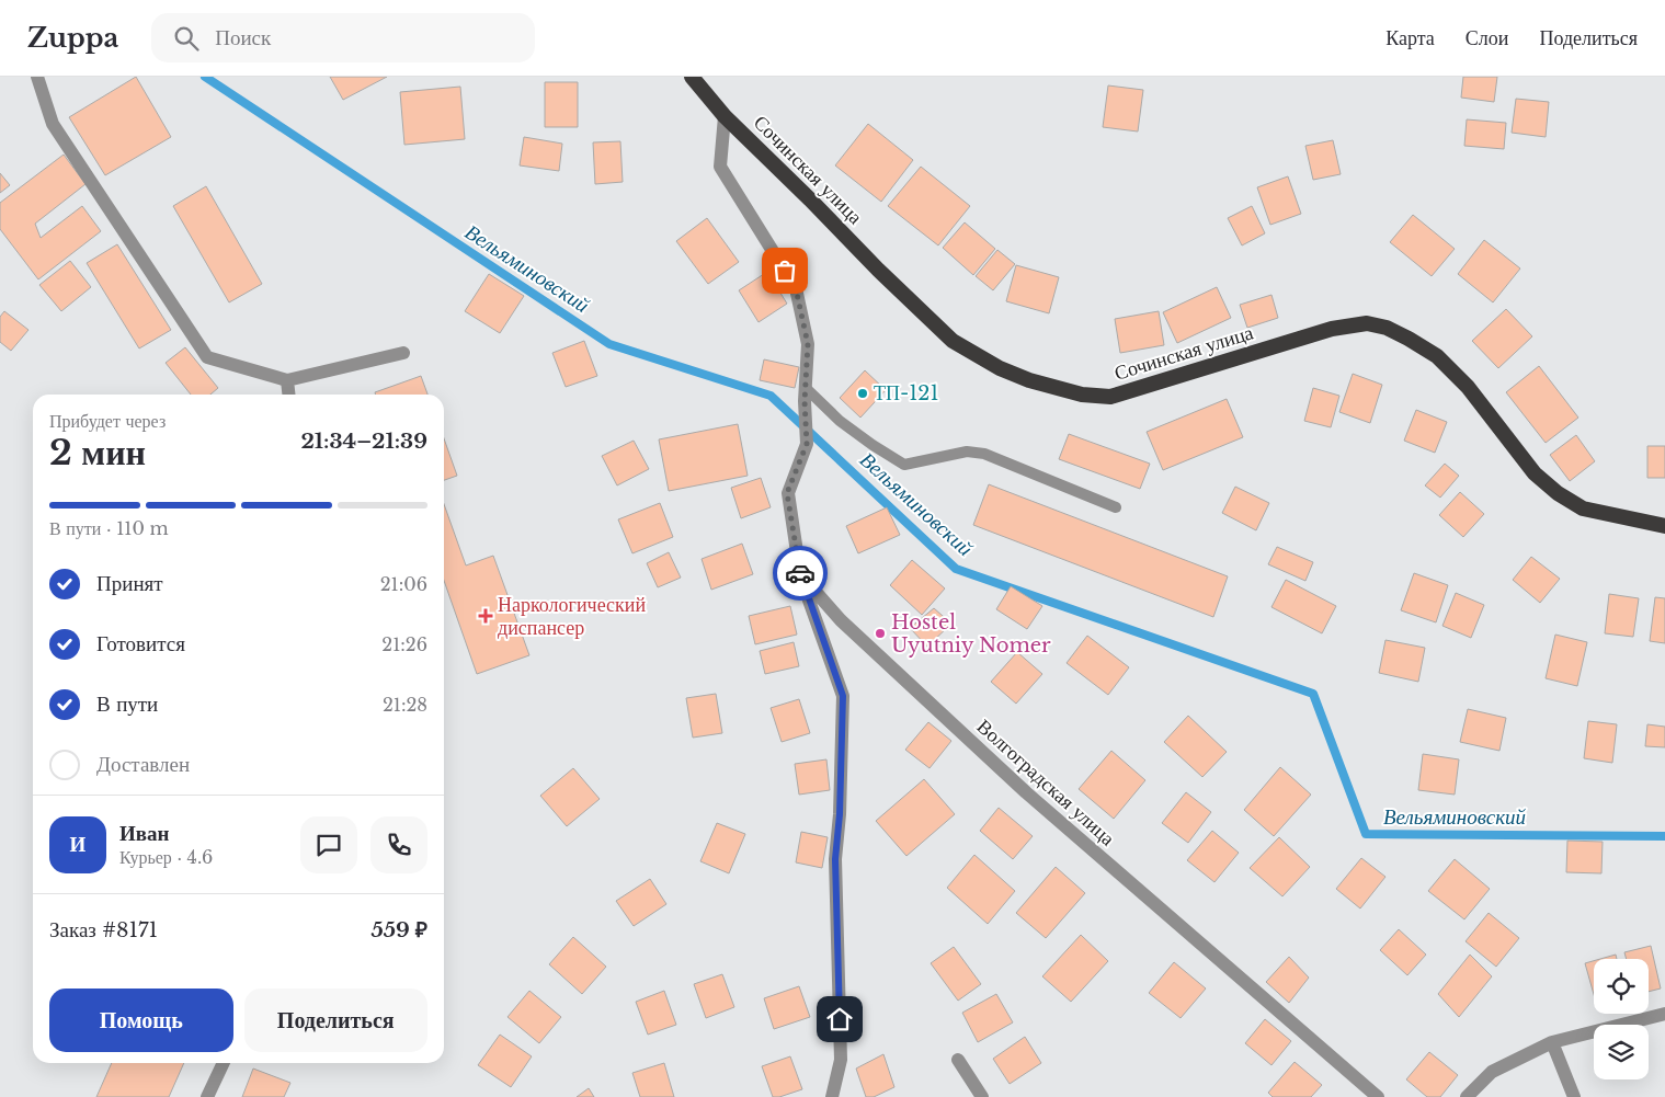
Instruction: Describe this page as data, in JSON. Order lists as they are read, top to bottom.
{
  "streets": {
    "highway": ["Сочинская улица"],
    "street": ["Волгоградская улица"]
  },
  "water": ["Вельяминовский"],
  "places": {
    "other": ["ТП-121", "Hostel Uyutniy Nomer"],
    "health": ["Наркологический диспансер"]
  },
  "page": {
    "header": "Zuppa",
    "search": "Поиск",
    "nav": ["Карта", "Слои", "Поделиться"],
    "heading": ["2 мин", "Прибудет через", "21:34–21:39"],
    "panel": [
      "Иван",
      "Курьер · 4.6",
      "Заказ #8171",
      "559 ₽"
    ],
    "bar": "В пути · 110 m",
    "list": [
      ["Принят", "21:06"],
      ["Готовится", "21:26"],
      ["В пути", "21:28"],
      "Доставлен"
    ],
    "round": "И",
    "buttons": ["Помощь", "Поделиться"]
  }
}
